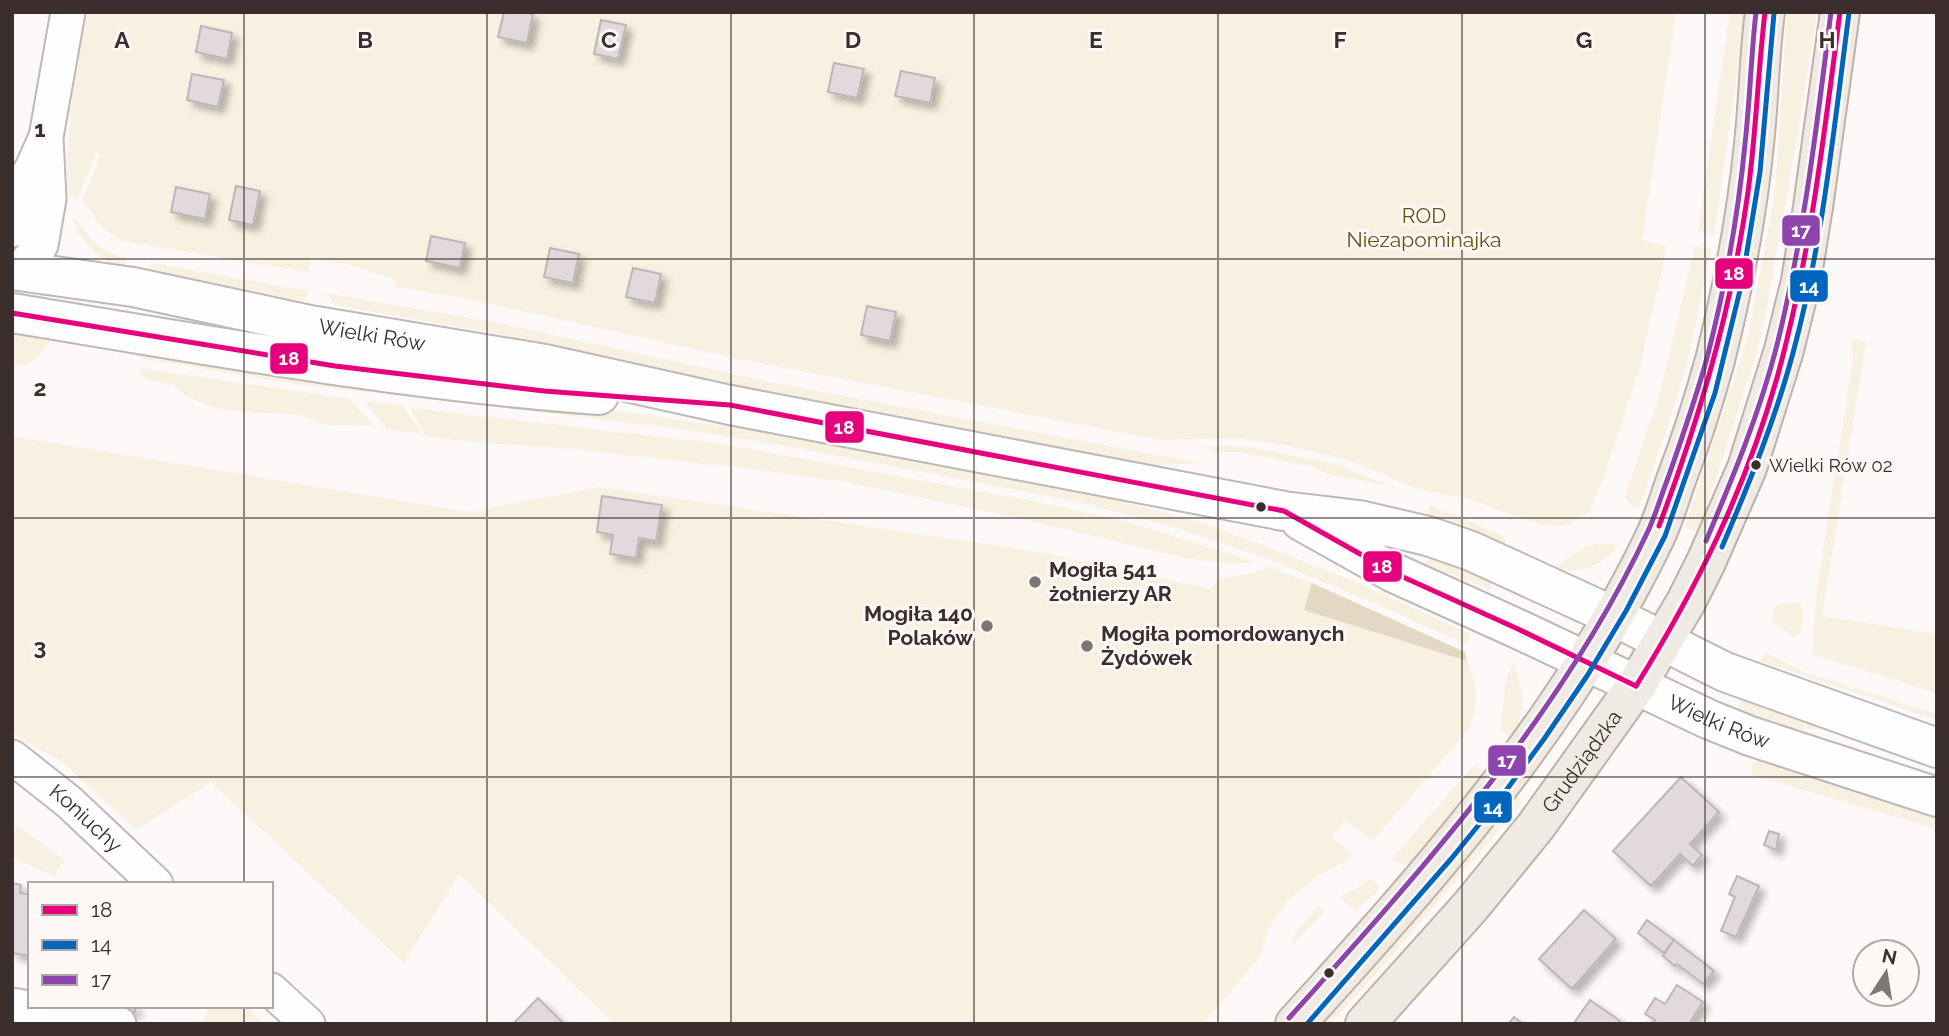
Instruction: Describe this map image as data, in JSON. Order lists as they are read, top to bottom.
{
  "streets": {
    "main road": ["Grudziądzka"],
    "street": ["Wielki Rów", "Koniuchy"]
  },
  "crossings": [
    ["Wielki Rów", "Grudziądzka"]
  ],
  "parks": ["ROD Niezapominajka"],
  "places": [
    "Wielki Rów 02",
    "Mogiła 541 żołnierzy AR",
    "Mogiła 140 Polaków",
    "Mogiła pomordowanych Żydówek"
  ],
  "lines": ["transit line 18", "transit line 17", "transit line 14"],
  "legend": ["18", "14", "17"],
  "north": "top",
  "grid": {
    "columns": [
      "A",
      "B",
      "C",
      "D",
      "E",
      "F",
      "G",
      "H"
    ],
    "rows": ["1", "2", "3"]
  }
}
